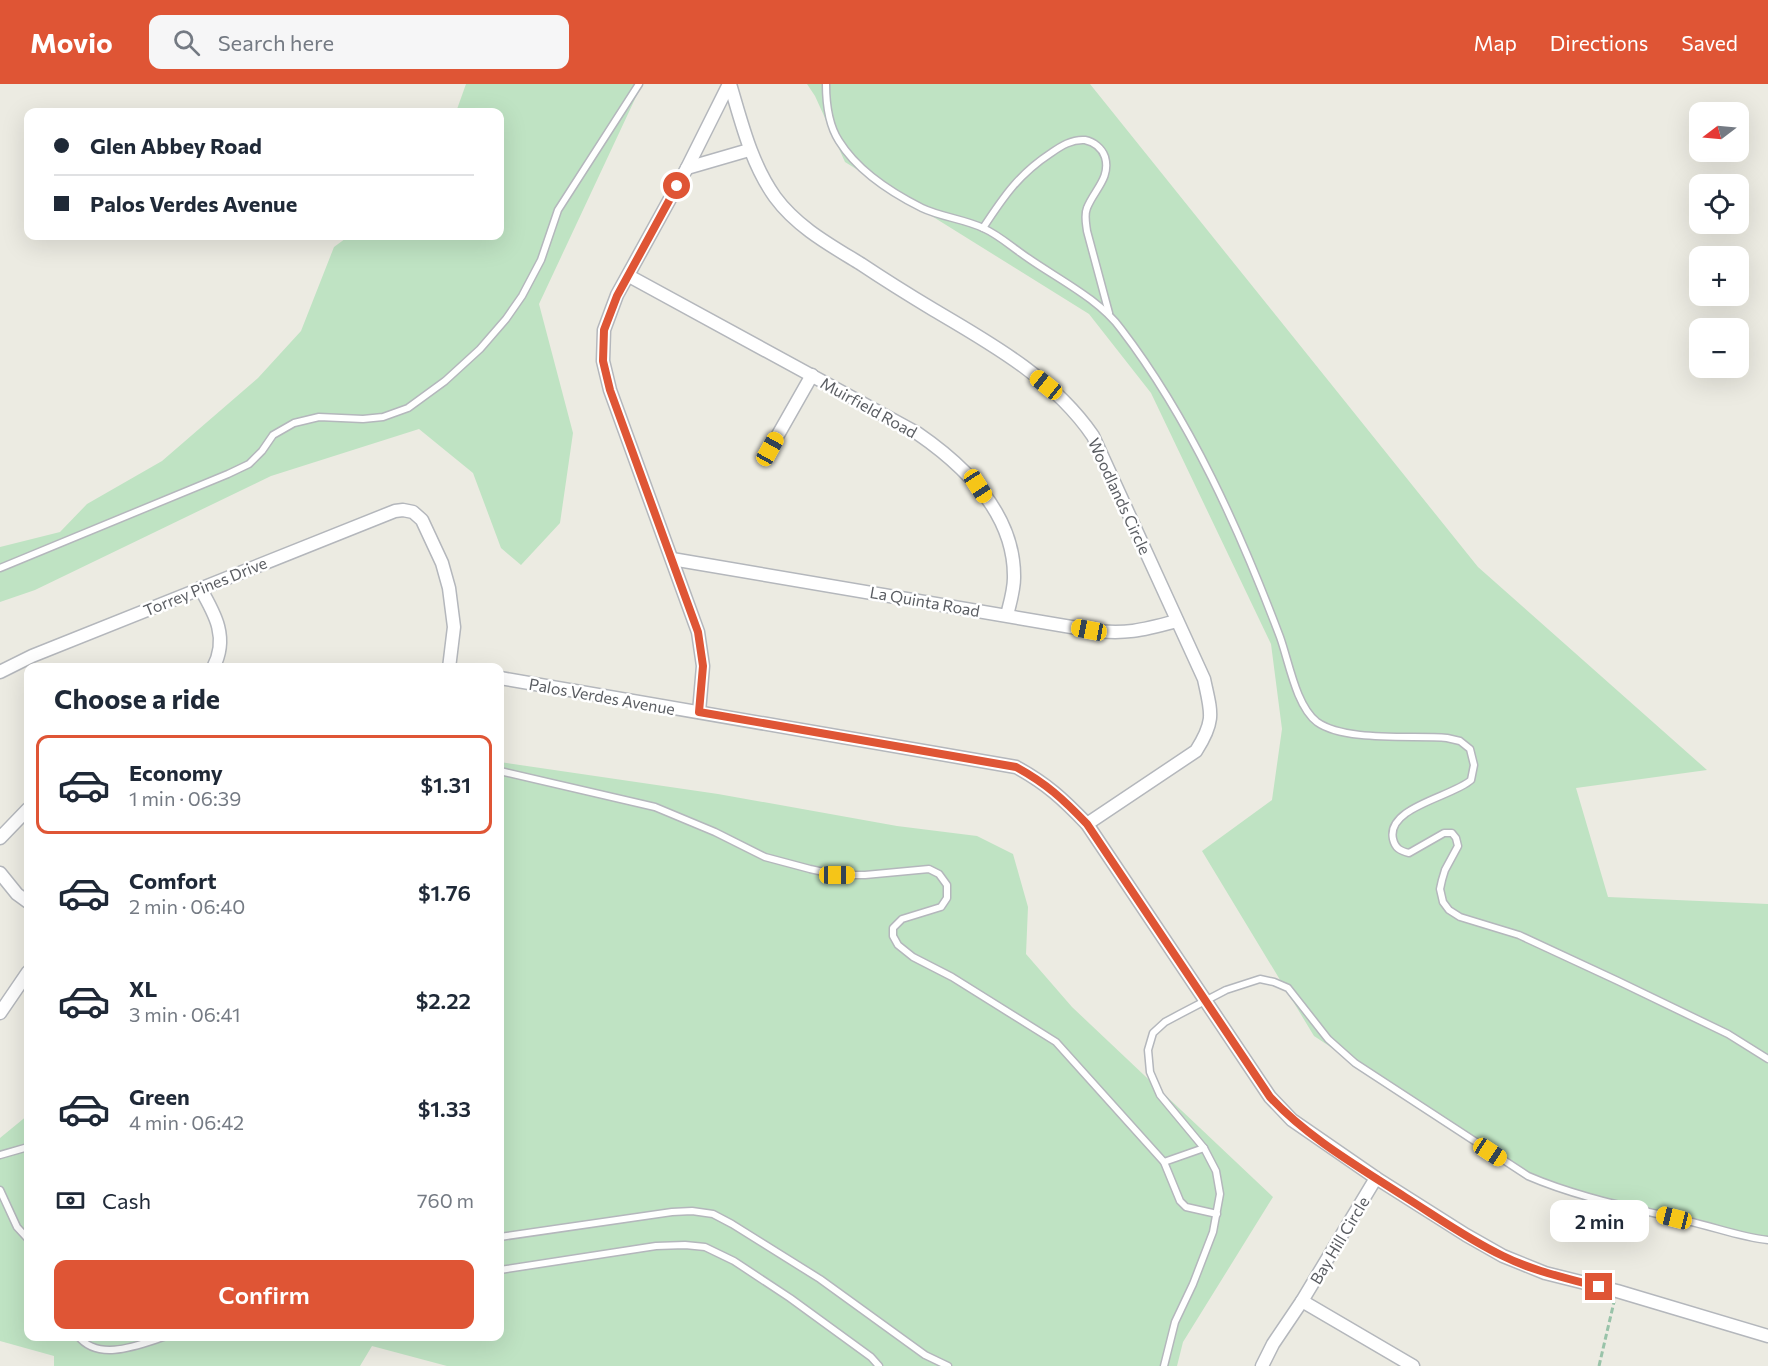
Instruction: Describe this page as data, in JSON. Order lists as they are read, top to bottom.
{
  "streets": {
    "street": [
      "Muirfield Road",
      "Woodlands Circle",
      "Torrey Pines Drive",
      "La Quinta Road",
      "Palos Verdes Avenue",
      "Bay Hill Circle"
    ]
  },
  "crossings": [
    ["Muirfield Road", "La Quinta Road"],
    ["Woodlands Circle", "La Quinta Road"],
    ["Woodlands Circle", "Palos Verdes Avenue"],
    ["Palos Verdes Avenue", "Bay Hill Circle"]
  ],
  "north": "left",
  "page": {
    "header": "Movio",
    "search": "Search here",
    "nav": ["Map", "Directions", "Saved"],
    "map_buttons": ["+", "−"],
    "banner": ["Glen Abbey Road", "Palos Verdes Avenue"],
    "heading": "Choose a ride",
    "list": [
      {
        "name": "Economy",
        "note": "1 min · 06:39",
        "value": "$1.31"
      },
      {
        "name": "Comfort",
        "note": "2 min · 06:40",
        "value": "$1.76"
      },
      {
        "name": "XL",
        "note": "3 min · 06:41",
        "value": "$2.22"
      },
      {
        "name": "Green",
        "note": "4 min · 06:42",
        "value": "$1.33"
      }
    ],
    "pay": ["Cash", "760 m"],
    "bubble": "2 min",
    "buttons": "Confirm"
  }
}
